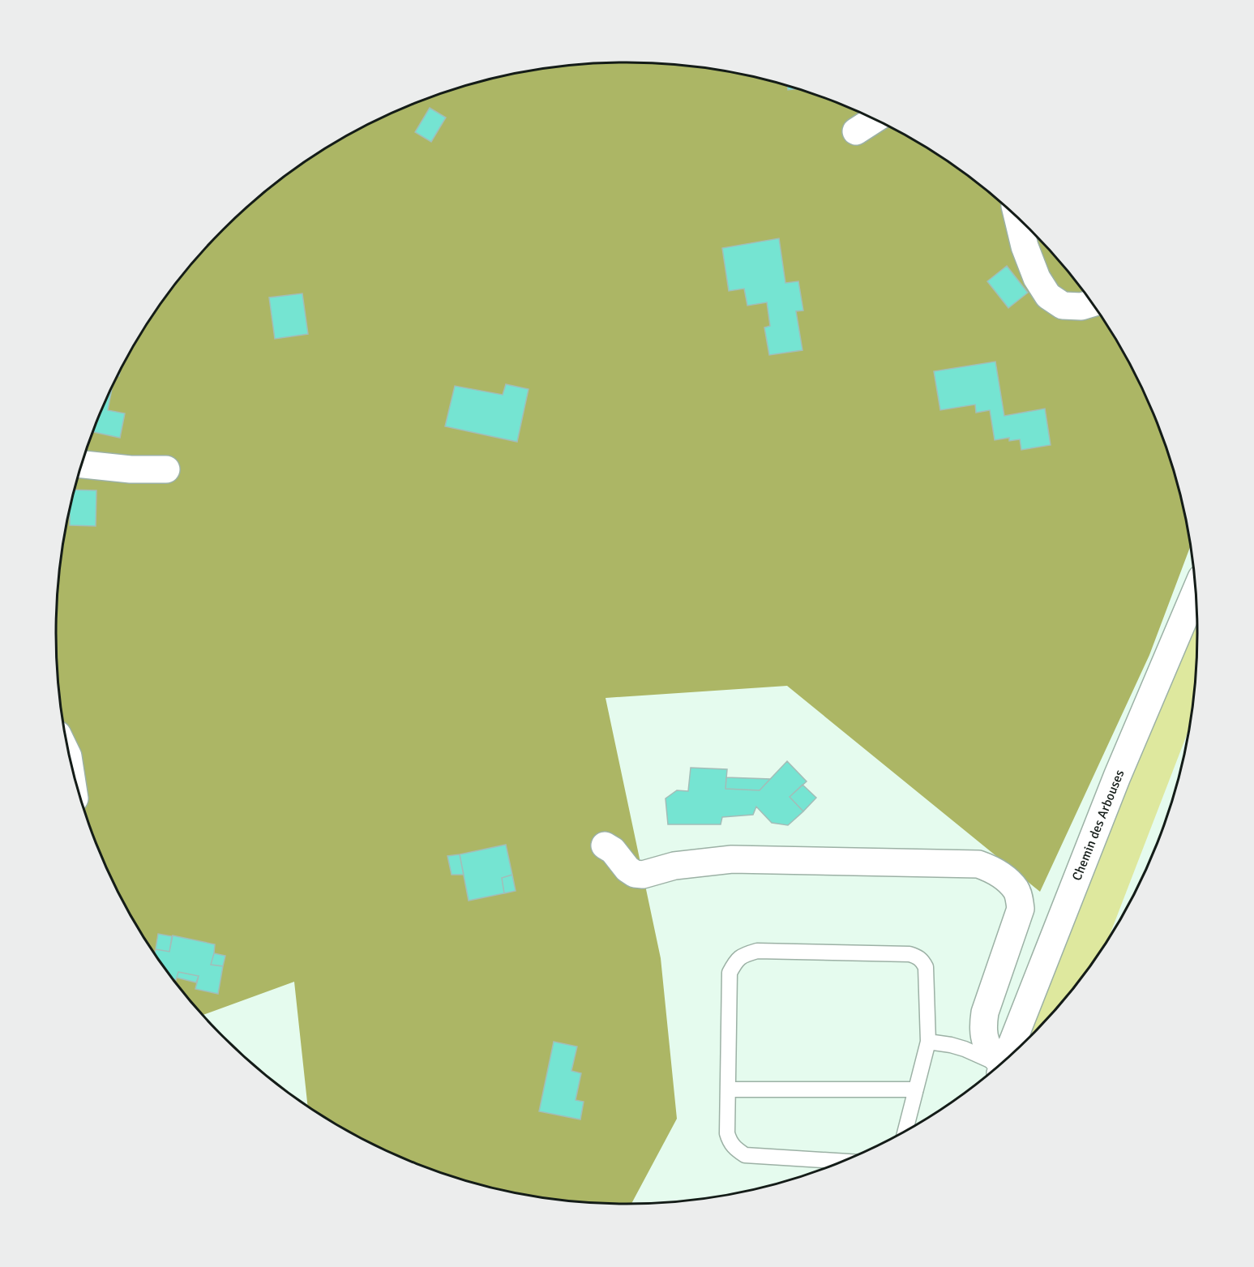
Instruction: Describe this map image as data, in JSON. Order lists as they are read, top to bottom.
{
  "streets": {
    "street": ["Chemin des Arbouses"]
  }
}
